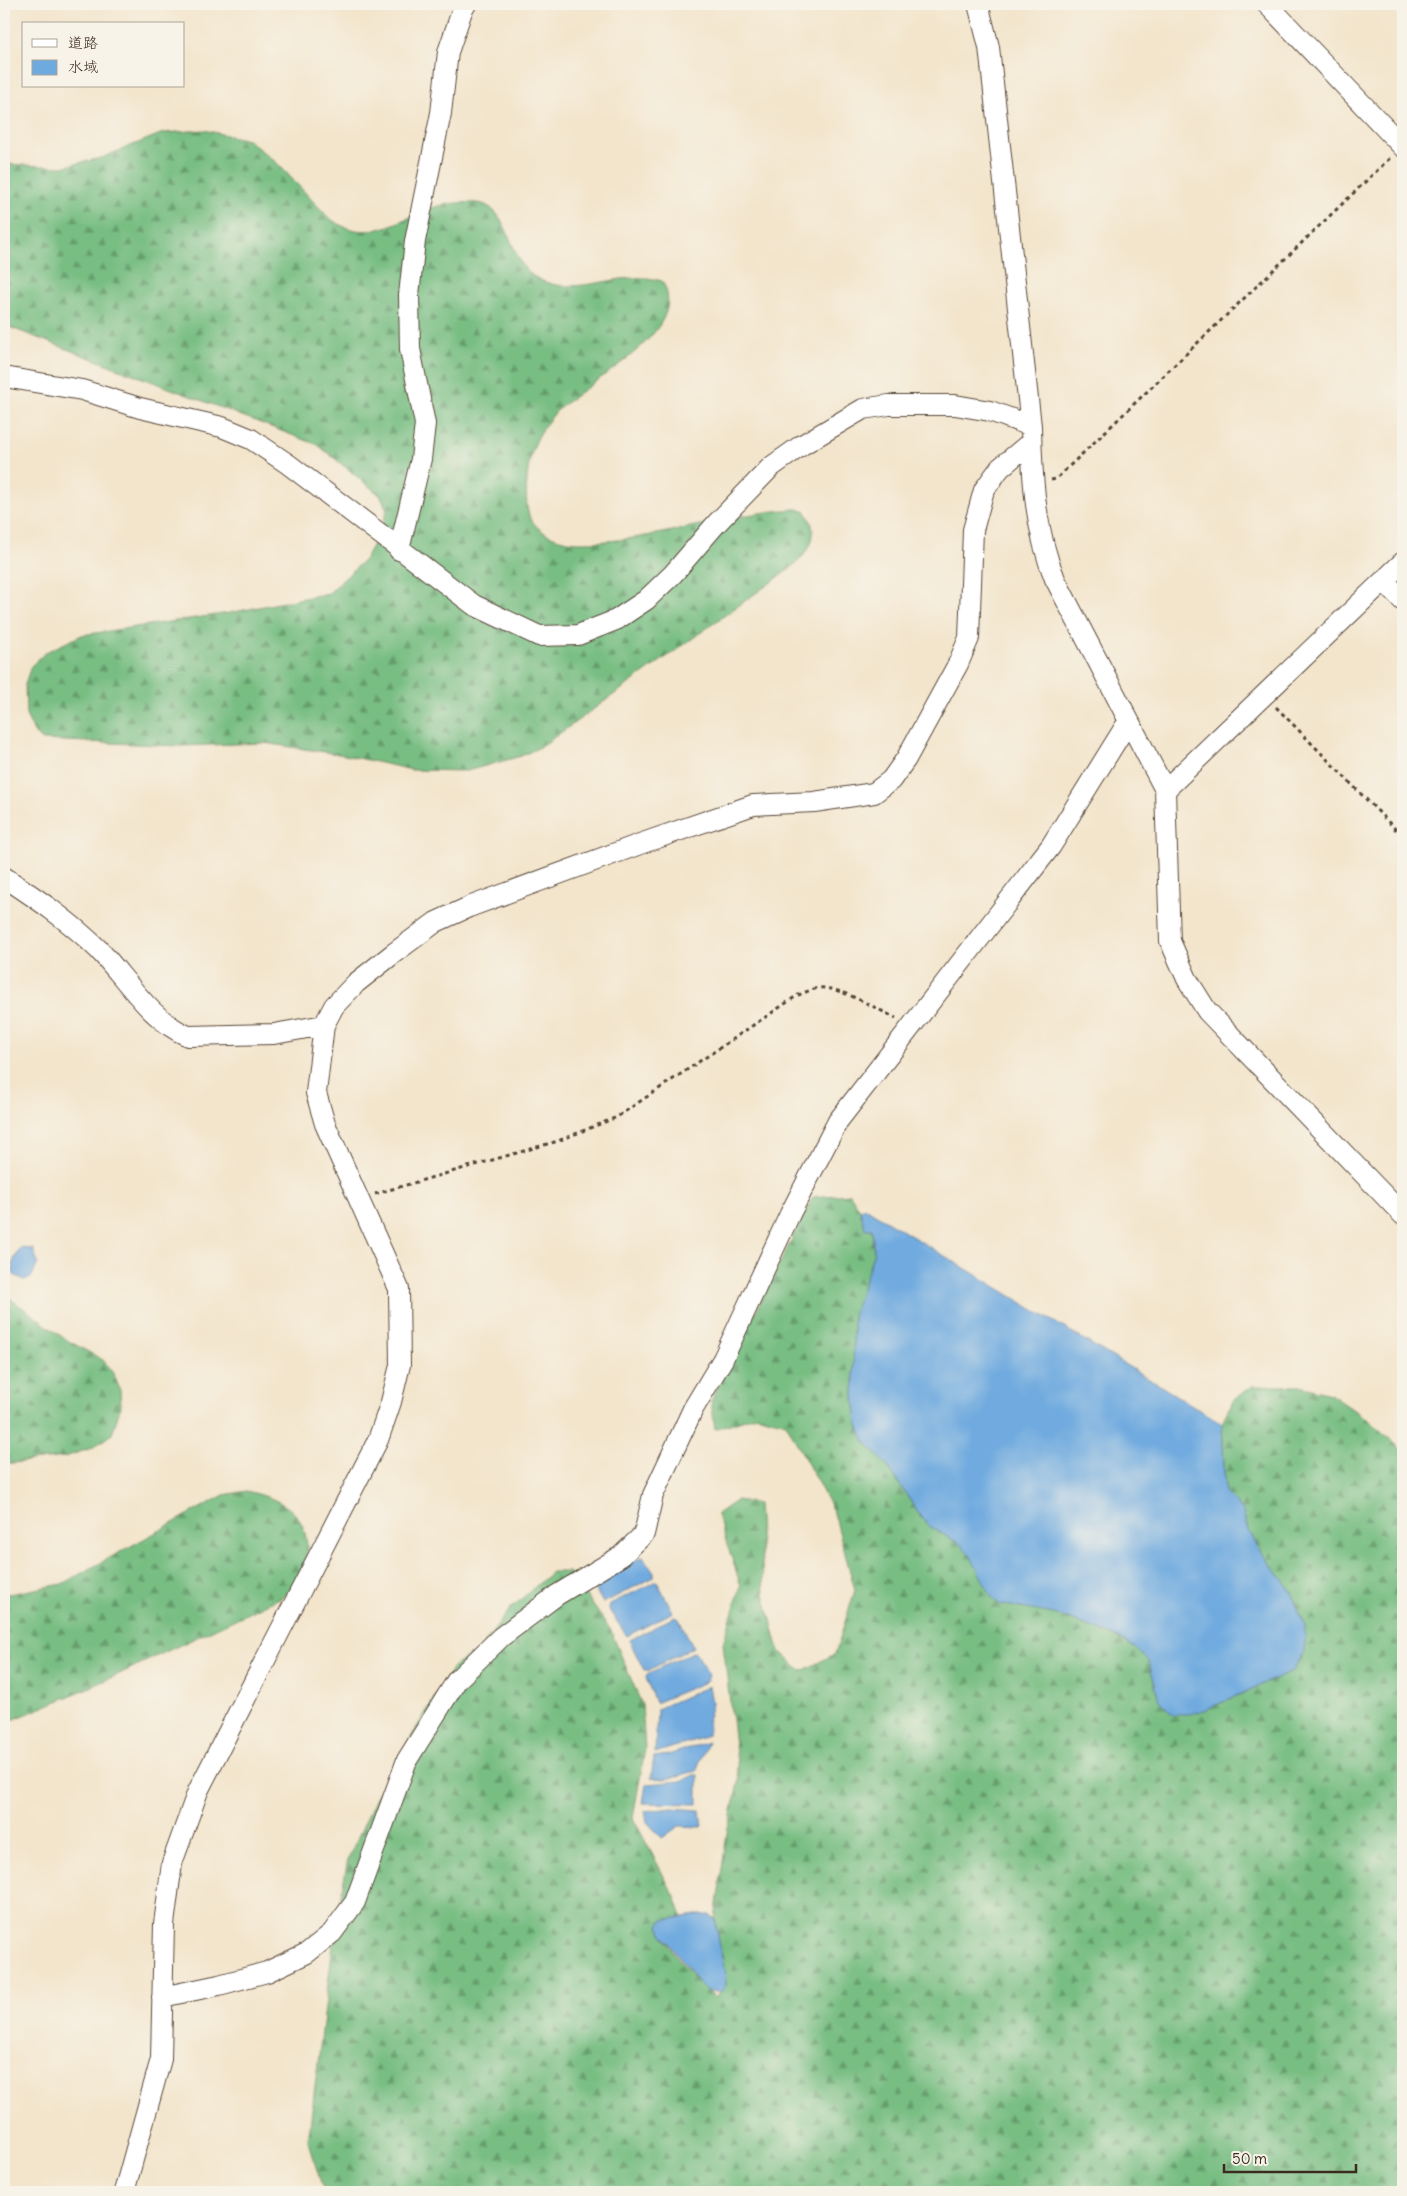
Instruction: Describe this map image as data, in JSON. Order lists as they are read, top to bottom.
{
  "legend": ["道路", "水域"],
  "scale_bar": "50 m"
}
